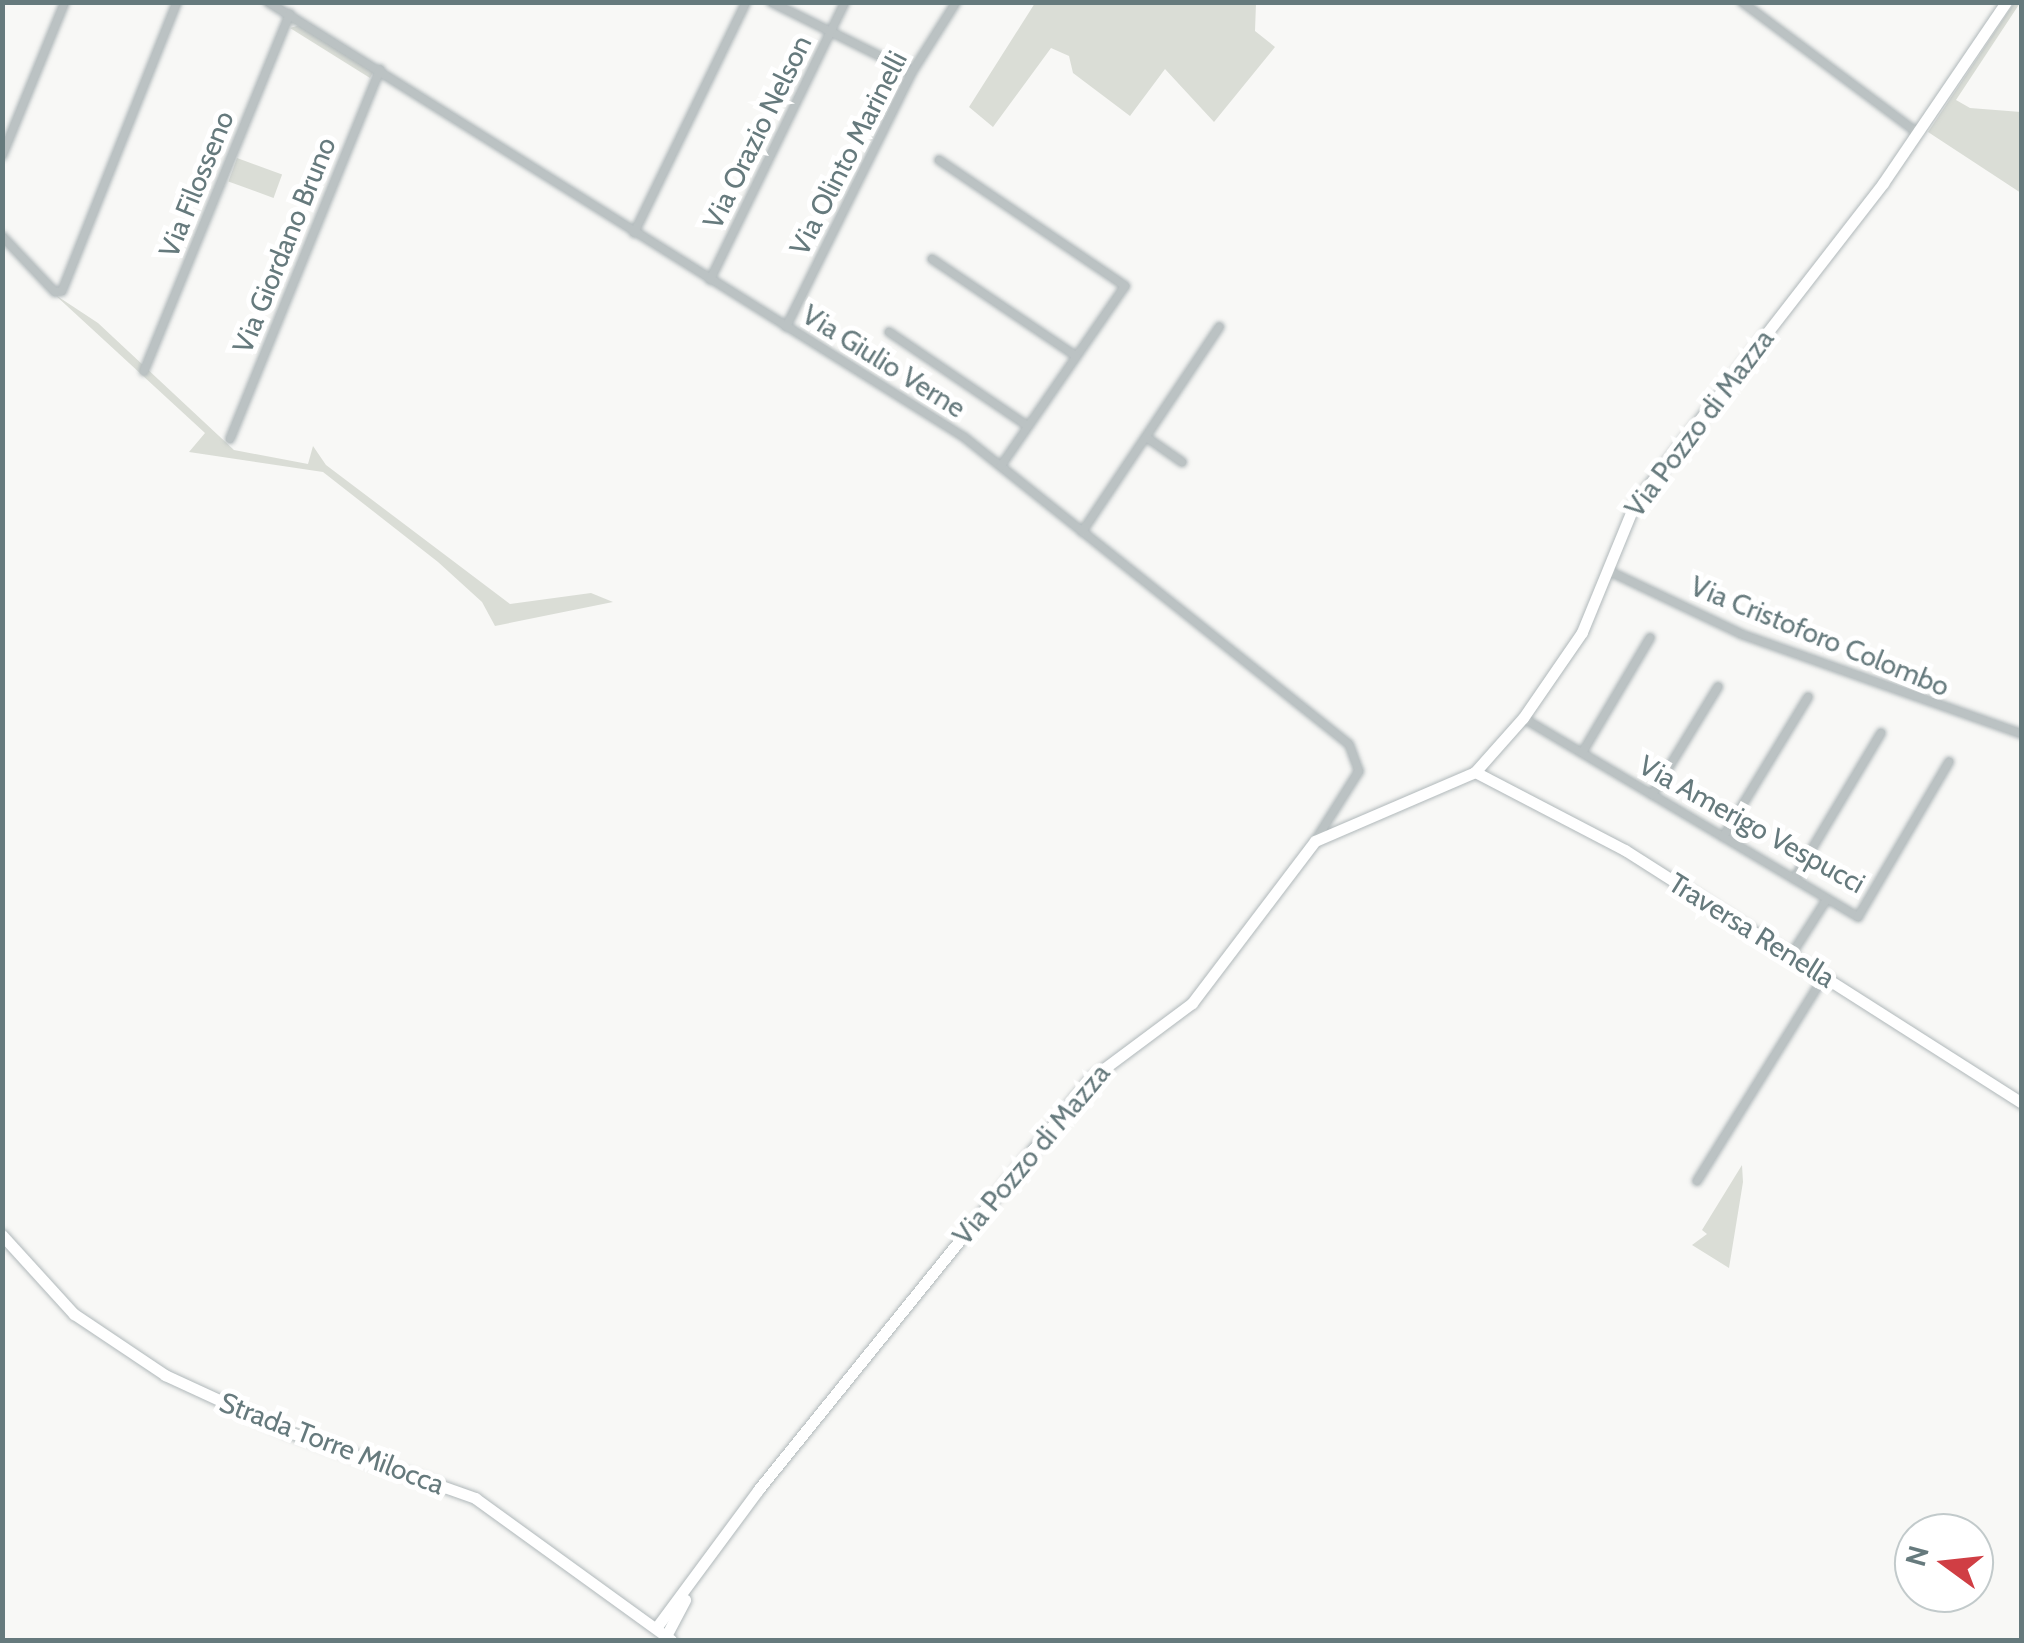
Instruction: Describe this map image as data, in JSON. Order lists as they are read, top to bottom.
{
  "streets": {
    "street": [
      "Via Orazio Nelson",
      "Via Olinto Marinelli",
      "Via Filosseno",
      "Via Giordano Bruno",
      "Via Giulio Verne",
      "Via Pozzo di Mazza",
      "Via Cristoforo Colombo",
      "Via Amerigo Vespucci",
      "Traversa Renella",
      "Strada Torre Milocca"
    ]
  },
  "crossings": [
    ["Via Orazio Nelson", "Via Giulio Verne"],
    ["Via Olinto Marinelli", "Via Giulio Verne"],
    ["Via Filosseno", "Via Giulio Verne"],
    ["Via Giordano Bruno", "Via Giulio Verne"],
    ["Via Giulio Verne", "Via Pozzo di Mazza"],
    ["Via Pozzo di Mazza", "Via Cristoforo Colombo"],
    ["Via Pozzo di Mazza", "Via Amerigo Vespucci"],
    ["Via Pozzo di Mazza", "Traversa Renella"]
  ],
  "north": "left"
}
